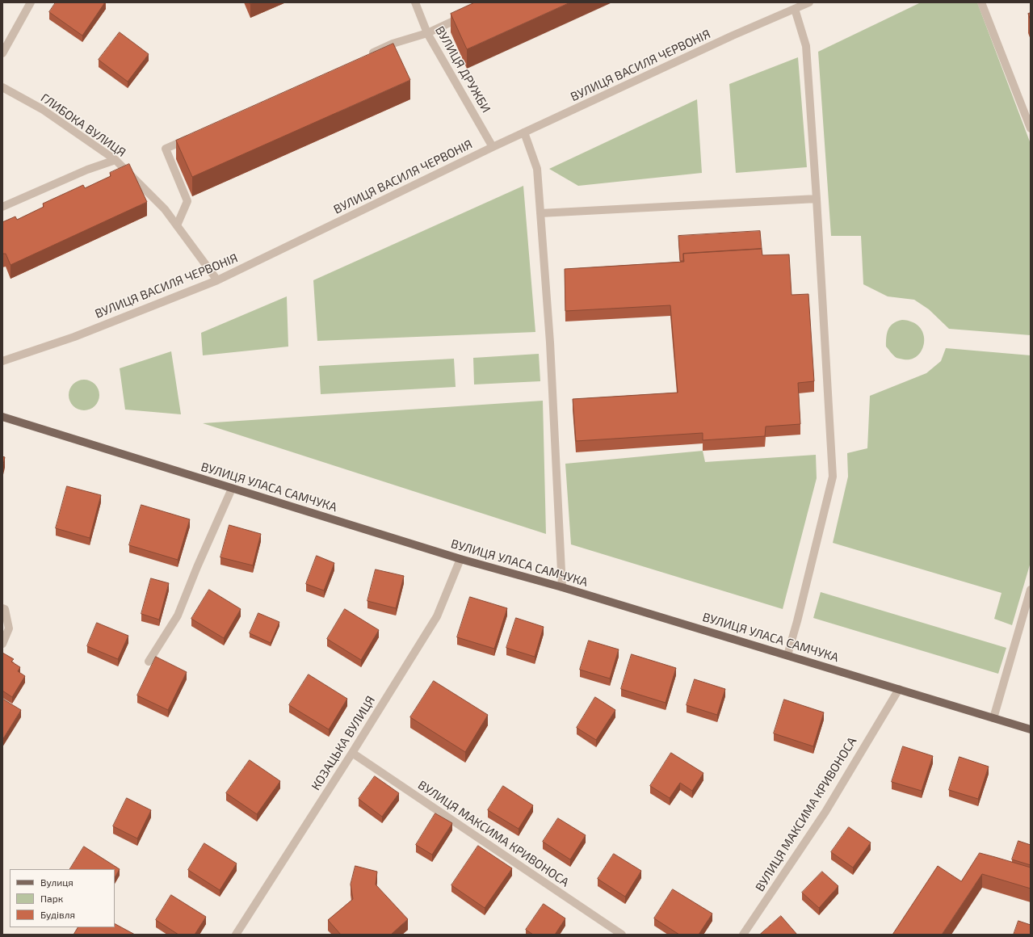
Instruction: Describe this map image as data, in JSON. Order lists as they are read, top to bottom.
{
  "streets": {
    "main road": ["ВУЛИЦЯ УЛАСА САМЧУКА"],
    "street": [
      "ВУЛИЦЯ ВАСИЛЯ ЧЕРВОНІЯ",
      "ВУЛИЦЯ ДРУЖБИ",
      "ГЛИБОКА ВУЛИЦЯ",
      "КОЗАЦЬКА ВУЛИЦЯ",
      "ВУЛИЦЯ МАКСИМА КРИВОНОСА"
    ]
  },
  "crossings": [
    ["ВУЛИЦЯ ВАСИЛЯ ЧЕРВОНІЯ", "ВУЛИЦЯ ДРУЖБИ"],
    ["ВУЛИЦЯ ВАСИЛЯ ЧЕРВОНІЯ", "ГЛИБОКА ВУЛИЦЯ"],
    ["ВУЛИЦЯ УЛАСА САМЧУКА", "КОЗАЦЬКА ВУЛИЦЯ"],
    ["ВУЛИЦЯ УЛАСА САМЧУКА", "ВУЛИЦЯ МАКСИМА КРИВОНОСА"],
    ["КОЗАЦЬКА ВУЛИЦЯ", "ВУЛИЦЯ МАКСИМА КРИВОНОСА"]
  ],
  "legend": ["Вулиця", "Парк", "Будівля"]
}
